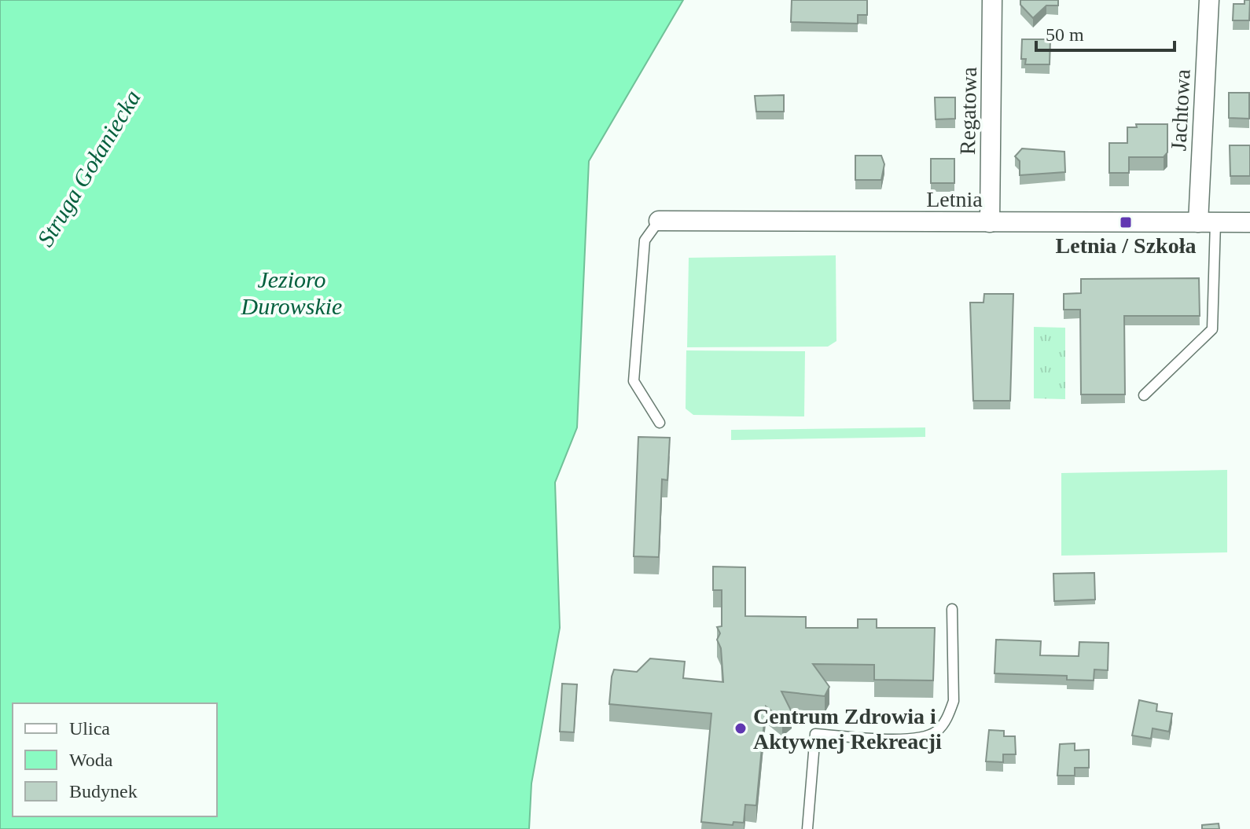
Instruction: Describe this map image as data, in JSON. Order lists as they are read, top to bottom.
{
  "streets": {
    "street": ["Jachtowa", "Regatowa", "Letnia"]
  },
  "crossings": [
    ["Jachtowa", "Letnia"],
    ["Regatowa", "Letnia"]
  ],
  "water": ["Struga Gołaniecka", "Jezioro Durowskie"],
  "places": {
    "transit": ["Letnia / Szkoła"],
    "other": ["Centrum Zdrowia i Aktywnej Rekreacji"]
  },
  "legend": ["Ulica", "Woda", "Budynek"],
  "scale_bar": "50 m"
}
